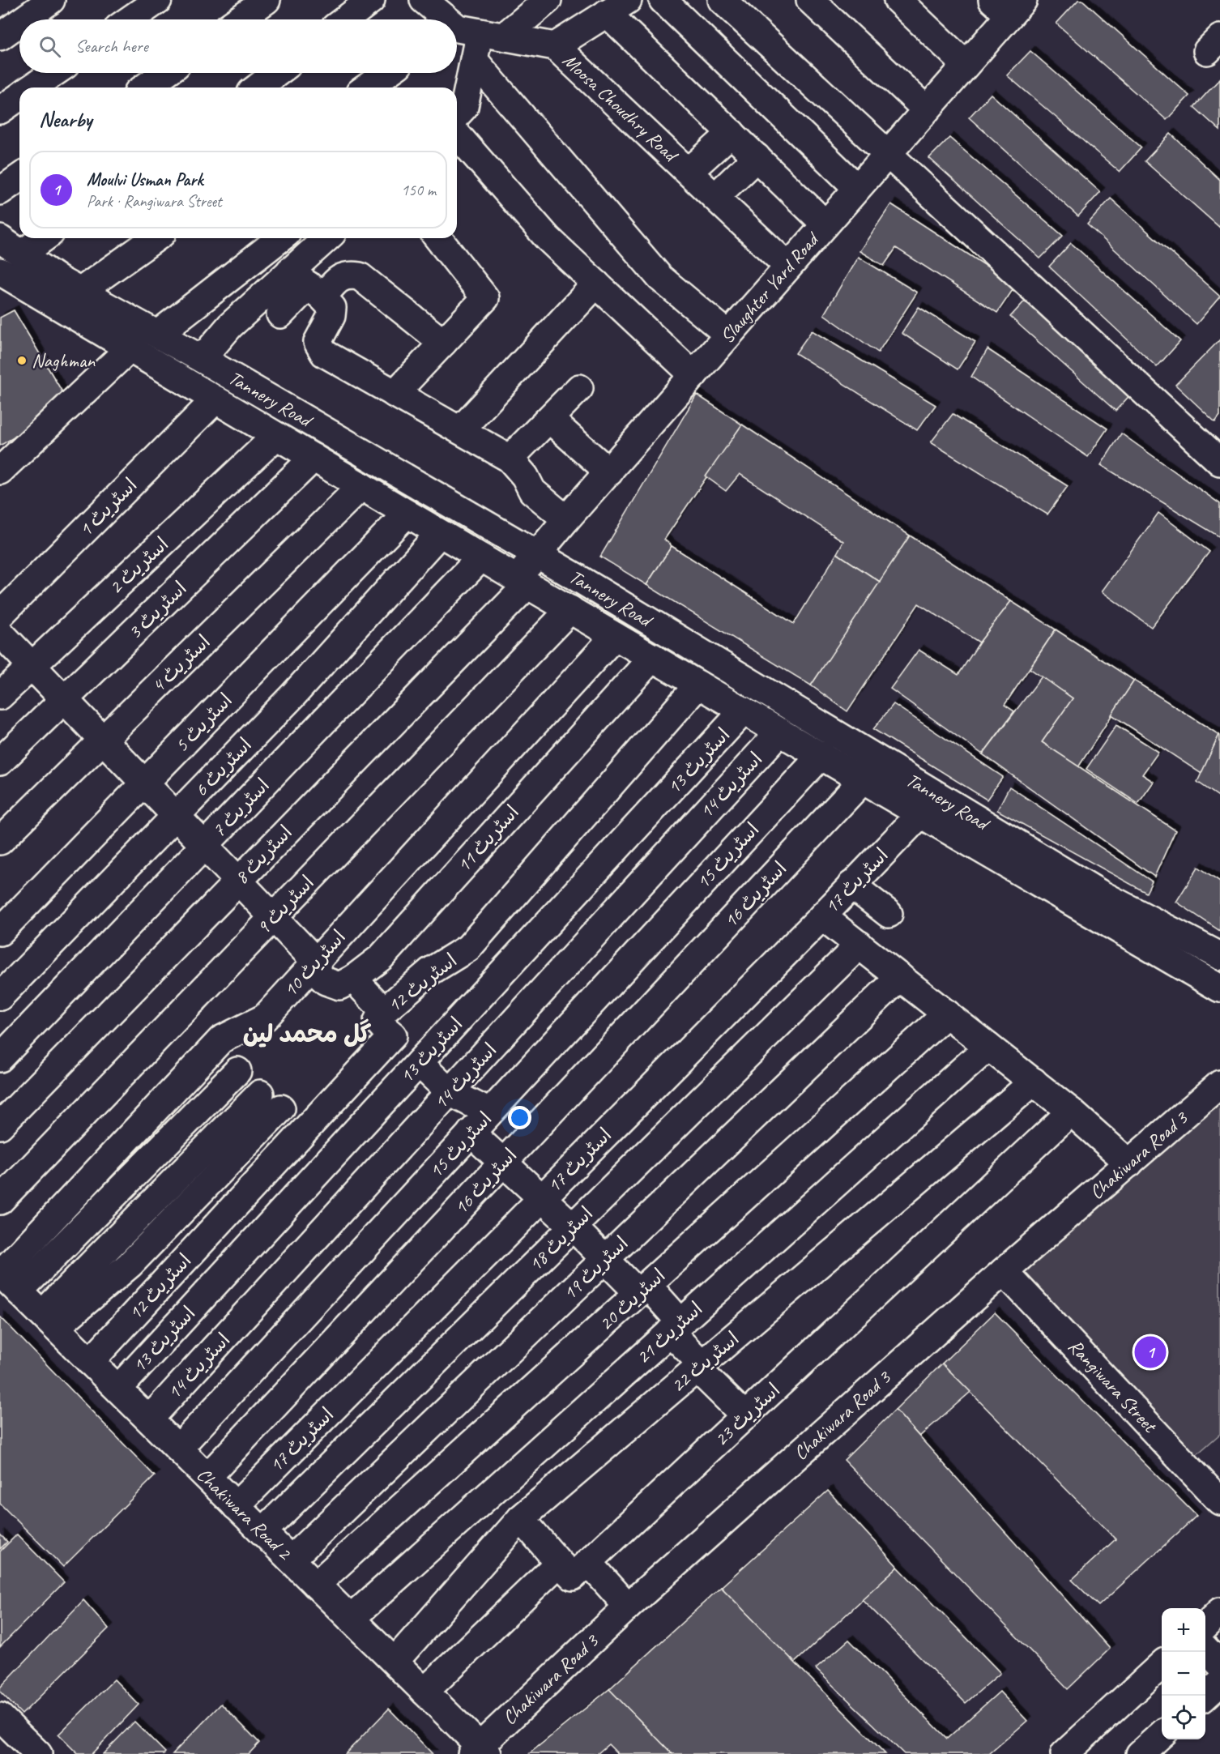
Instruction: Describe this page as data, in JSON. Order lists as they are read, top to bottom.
{
  "streets": {
    "street": [
      "Moosa Choudhry Road",
      "Slaughter Yard Road",
      "Tannery Road",
      "اسٹریٹ 1",
      "اسٹریٹ 2",
      "اسٹریٹ 3",
      "اسٹریٹ 4",
      "اسٹریٹ 5",
      "اسٹریٹ 13",
      "اسٹریٹ 6",
      "اسٹریٹ 14",
      "اسٹریٹ 7",
      "اسٹریٹ 11",
      "اسٹریٹ 8",
      "اسٹریٹ 15",
      "اسٹریٹ 17",
      "اسٹریٹ 16",
      "اسٹریٹ 9",
      "اسٹریٹ 10",
      "اسٹریٹ 12",
      "Chakiwara Road 3",
      "اسٹریٹ 18",
      "اسٹریٹ 19",
      "اسٹریٹ 20",
      "اسٹریٹ 21",
      "اسٹریٹ 22",
      "Rangiwara Street",
      "اسٹریٹ 23",
      "Chakiwara Road 2"
    ]
  },
  "crossings": [
    ["Moosa Choudhry Road", "Slaughter Yard Road"],
    ["Slaughter Yard Road", "Tannery Road"],
    ["Slaughter Yard Road", "اسٹریٹ 8"],
    ["Tannery Road", "اسٹریٹ 1"],
    ["Tannery Road", "اسٹریٹ 2"],
    ["Tannery Road", "اسٹریٹ 3"],
    ["Tannery Road", "اسٹریٹ 4"],
    ["Tannery Road", "اسٹریٹ 5"],
    ["Tannery Road", "اسٹریٹ 13"],
    ["Tannery Road", "اسٹریٹ 6"],
    ["Tannery Road", "اسٹریٹ 14"],
    ["Tannery Road", "اسٹریٹ 7"],
    ["Tannery Road", "اسٹریٹ 11"],
    ["Tannery Road", "اسٹریٹ 8"],
    ["Tannery Road", "اسٹریٹ 15"],
    ["Tannery Road", "اسٹریٹ 17"],
    ["Tannery Road", "اسٹریٹ 16"],
    ["Tannery Road", "اسٹریٹ 9"],
    ["Tannery Road", "اسٹریٹ 10"],
    ["Tannery Road", "اسٹریٹ 12"],
    ["اسٹریٹ 13", "Chakiwara Road 2"],
    ["اسٹریٹ 14", "Chakiwara Road 2"],
    ["اسٹریٹ 11", "اسٹریٹ 10"],
    ["اسٹریٹ 15", "Chakiwara Road 2"],
    ["اسٹریٹ 17", "Chakiwara Road 2"],
    ["اسٹریٹ 16", "Chakiwara Road 2"],
    ["اسٹریٹ 10", "Chakiwara Road 2"],
    ["اسٹریٹ 12", "Chakiwara Road 2"],
    ["Chakiwara Road 3", "Rangiwara Street"],
    ["Chakiwara Road 3", "Chakiwara Road 2"],
    ["اسٹریٹ 18", "Chakiwara Road 2"],
    ["اسٹریٹ 19", "Chakiwara Road 2"],
    ["اسٹریٹ 20", "Chakiwara Road 2"],
    ["اسٹریٹ 21", "Chakiwara Road 2"],
    ["اسٹریٹ 22", "Chakiwara Road 2"]
  ],
  "districts": ["گل محمد لین"],
  "places": ["Naghman"],
  "page": {
    "search": "Search here",
    "heading": "Nearby",
    "list": [
      {
        "mark": "1",
        "name": "Moulvi Usman Park",
        "note": "Park · Rangiwara Street",
        "value": "150 m"
      }
    ],
    "pins": "1",
    "map_buttons": ["+", "−"]
  }
}
